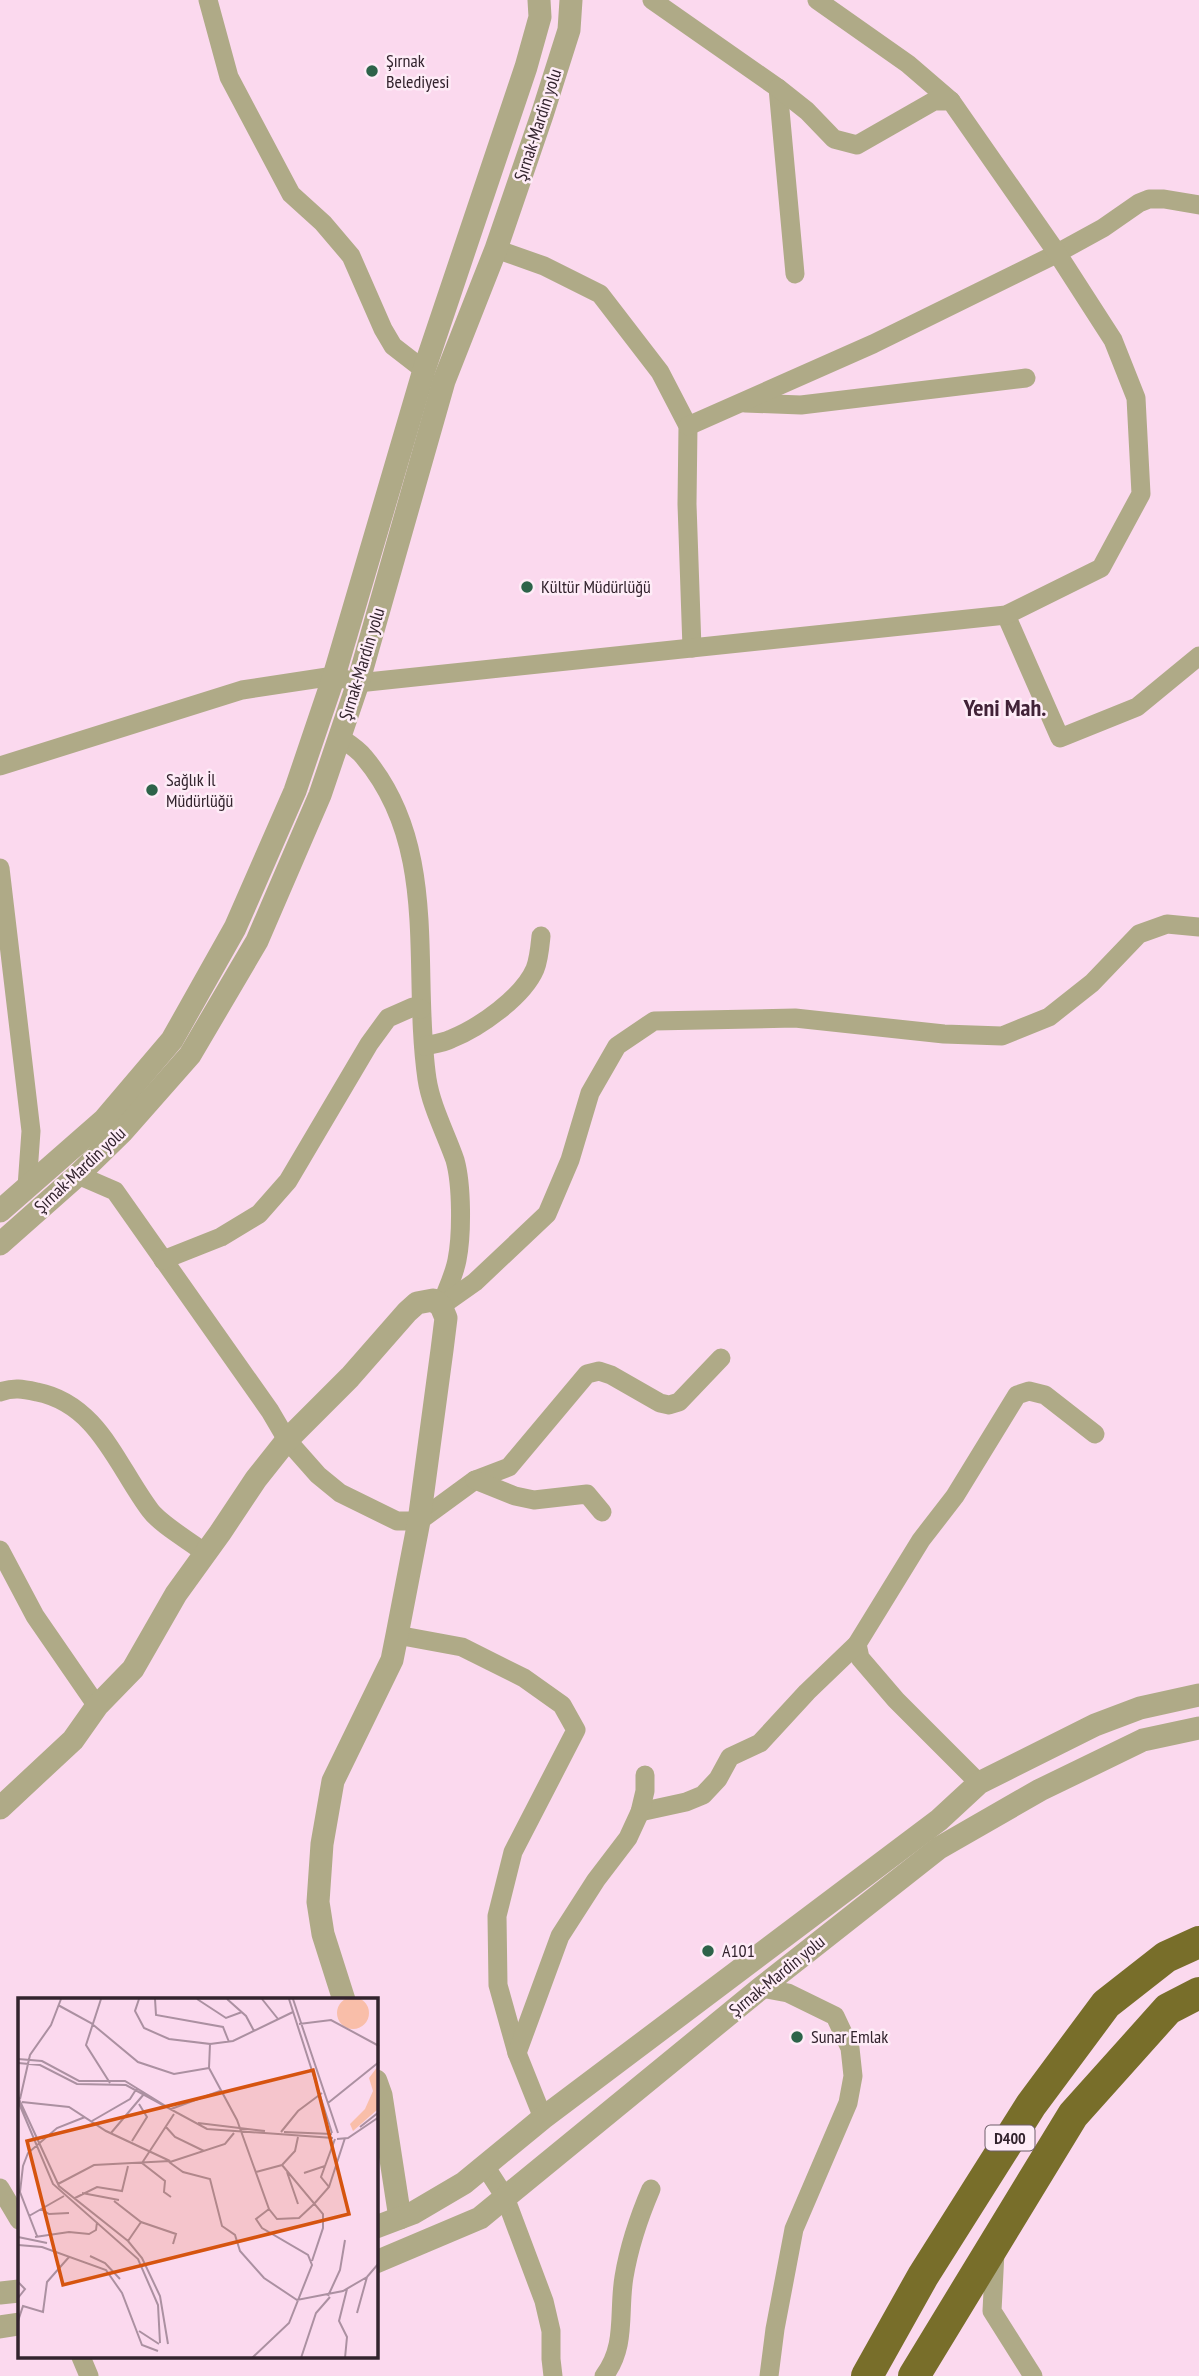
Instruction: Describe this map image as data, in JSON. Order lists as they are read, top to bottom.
{
  "streets": {
    "highway": ["D400"],
    "street": ["Şırnak-Mardin yolu"]
  },
  "districts": ["Yeni Mah."],
  "places": [
    "Şırnak Belediyesi",
    "Kültür Müdürlüğü",
    "Sağlık İl Müdürlüğü",
    "A101",
    "Sunar Emlak"
  ]
}
